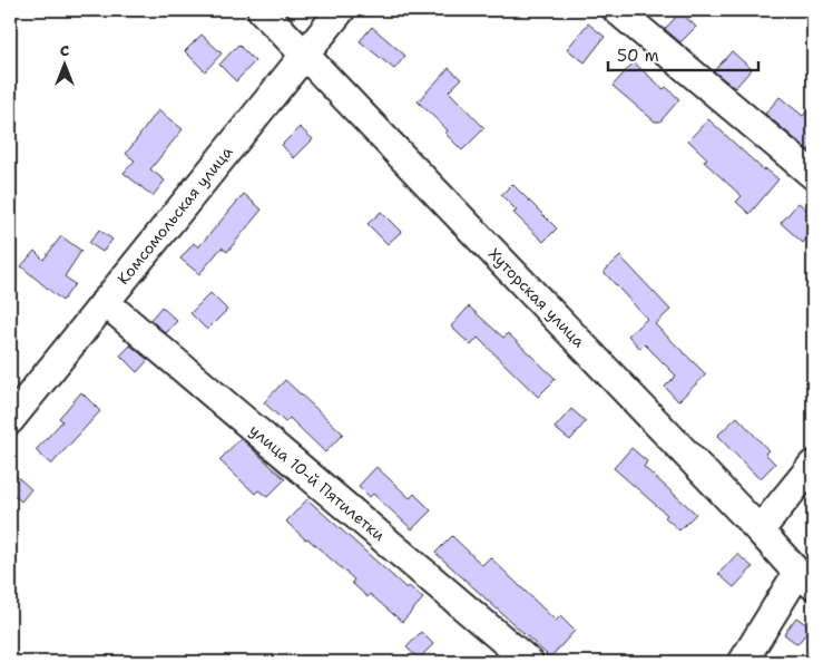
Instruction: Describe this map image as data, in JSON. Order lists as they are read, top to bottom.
{
  "streets": {
    "street": ["Комсомольская улица", "Хуторская улица", "улица 10-й Пятилетки"]
  },
  "crossings": [
    ["Комсомольская улица", "Хуторская улица"],
    ["Комсомольская улица", "улица 10-й Пятилетки"]
  ],
  "scale_bar": "50 m",
  "north": "top"
}
